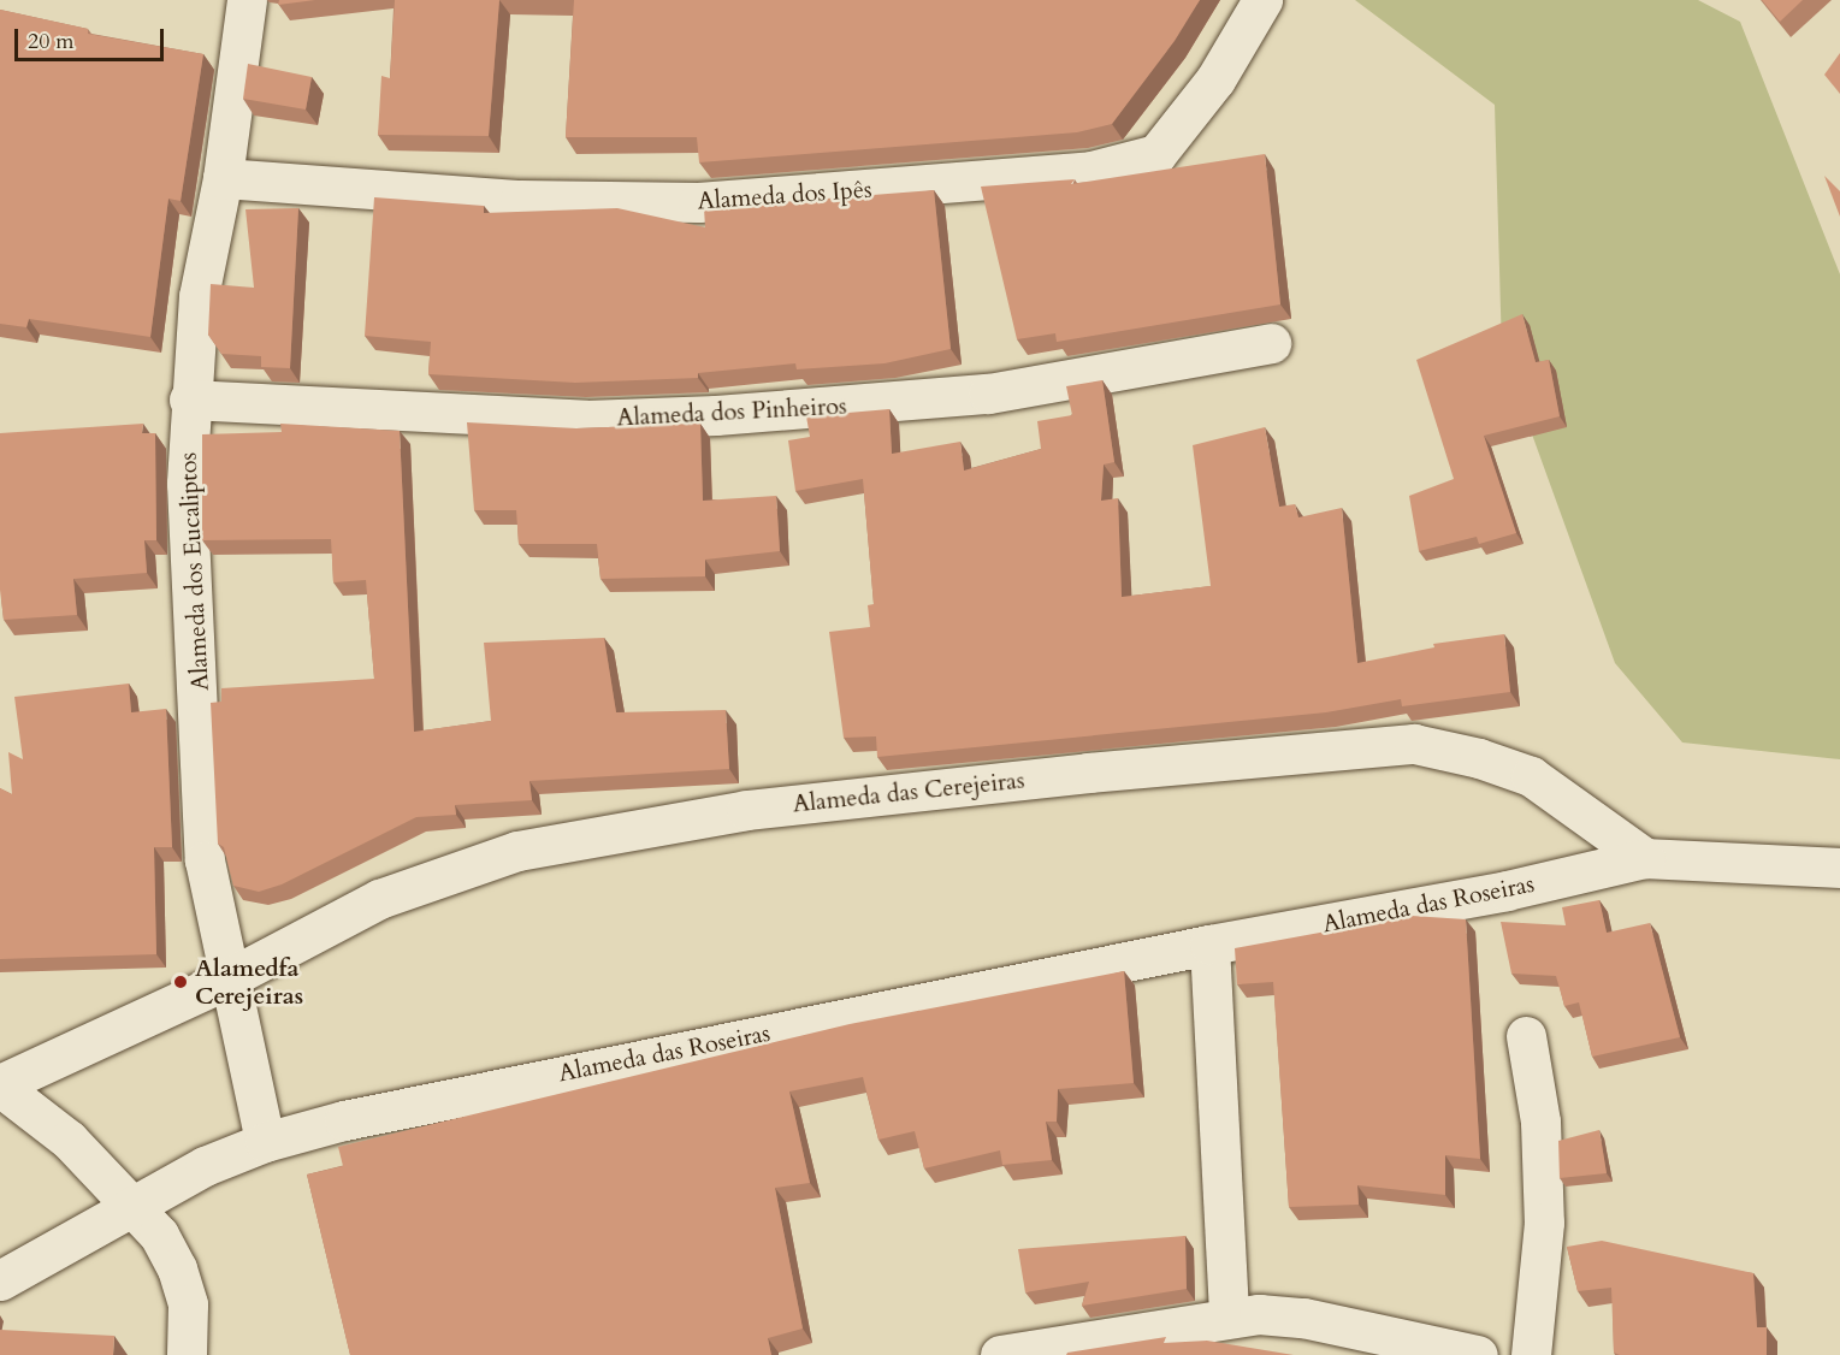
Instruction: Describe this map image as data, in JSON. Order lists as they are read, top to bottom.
{
  "streets": {
    "street": [
      "Alameda dos Ipês",
      "Alameda dos Pinheiros",
      "Alameda dos Eucaliptos",
      "Alameda das Cerejeiras",
      "Alameda das Roseiras"
    ]
  },
  "crossings": [
    ["Alameda dos Ipês", "Alameda dos Eucaliptos"],
    ["Alameda dos Pinheiros", "Alameda dos Eucaliptos"],
    ["Alameda dos Eucaliptos", "Alameda das Cerejeiras"],
    ["Alameda dos Eucaliptos", "Alameda das Roseiras"],
    ["Alameda das Cerejeiras", "Alameda das Roseiras"]
  ],
  "places": ["Alamedfa Cerejeiras"],
  "scale_bar": "20 m"
}
